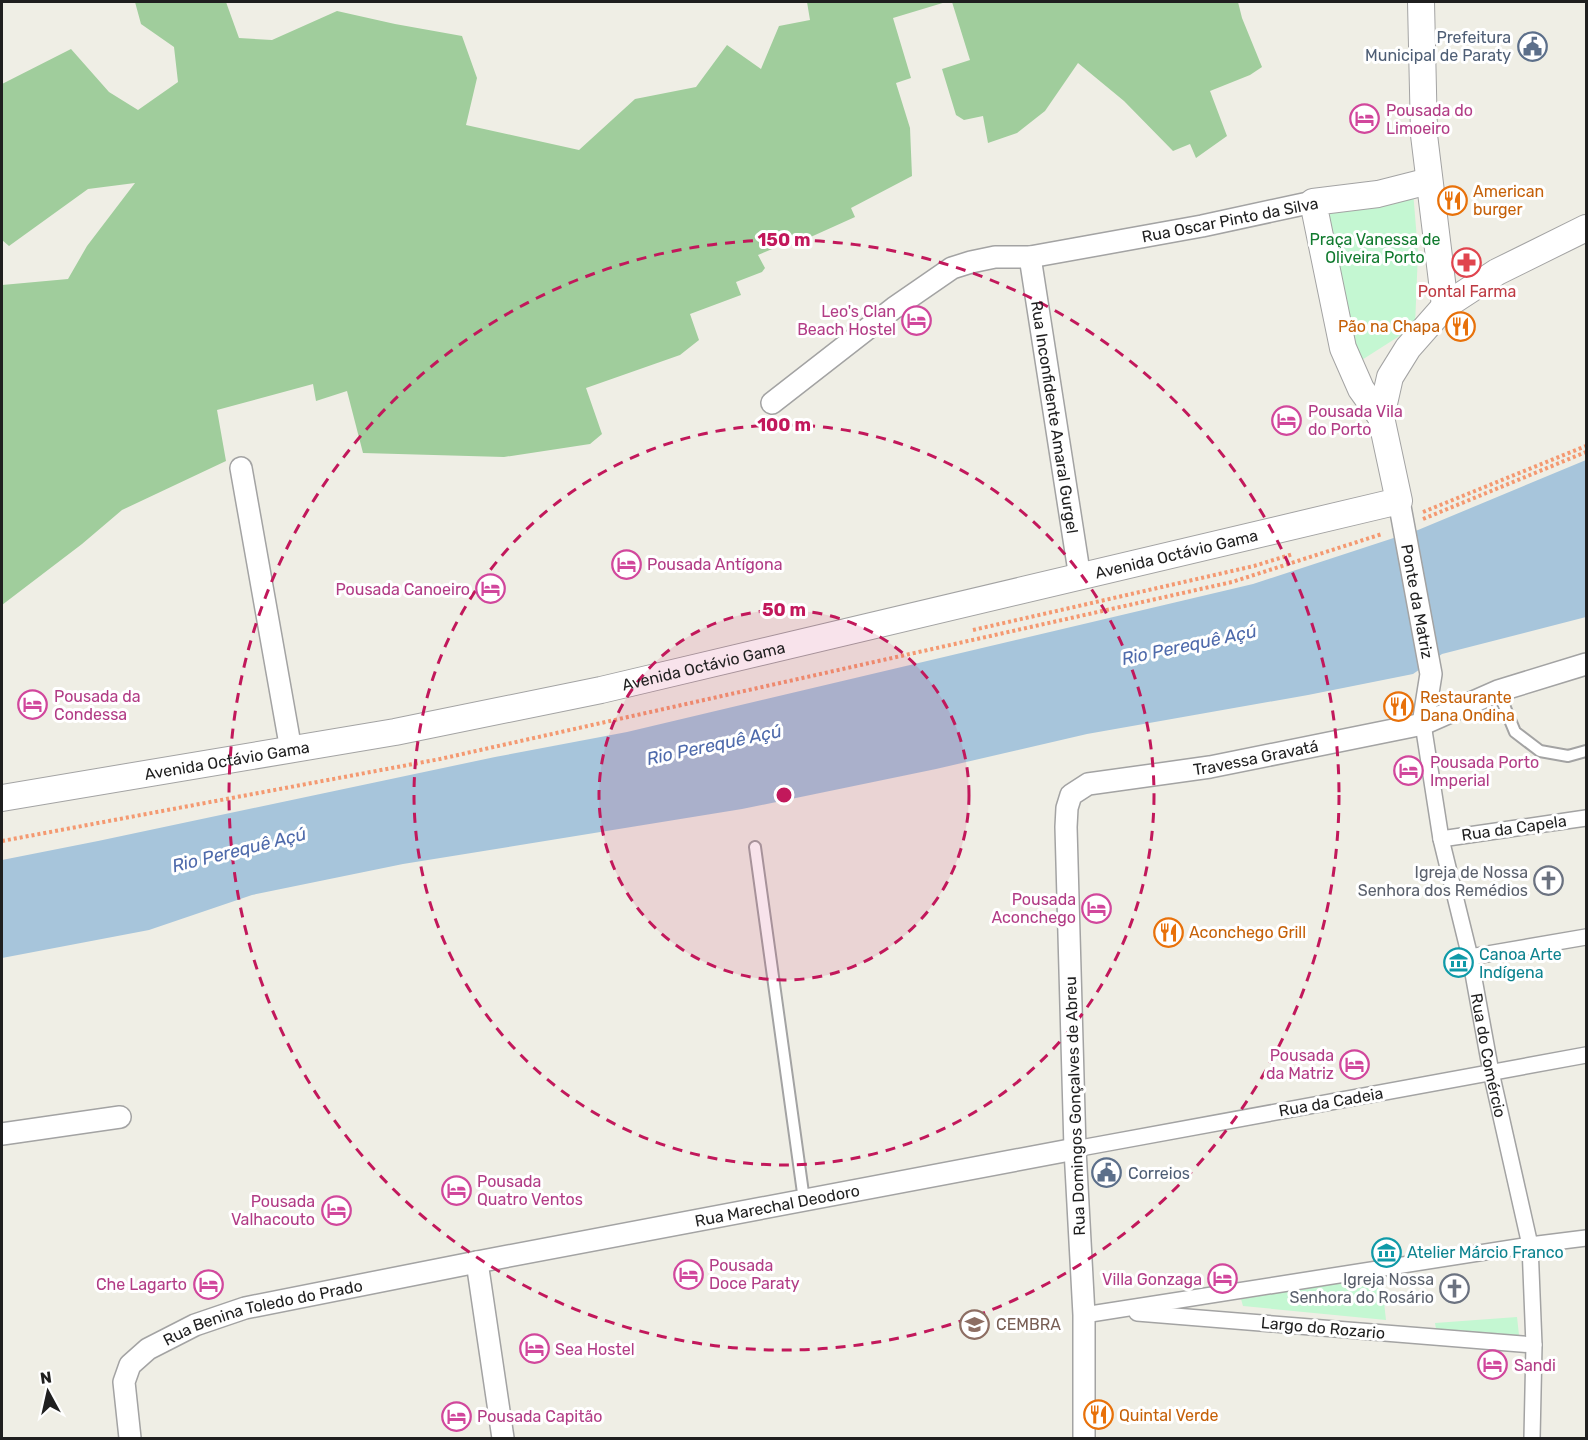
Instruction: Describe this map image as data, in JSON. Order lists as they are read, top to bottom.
{
  "streets": {
    "street": [
      "Rua Oscar Pinto da Silva",
      "Rua Inconfidente Amaral Gurgel",
      "Avenida Octávio Gama",
      "Ponte da Matriz",
      "Travessa Gravatá",
      "Rua da Capela",
      "Rua do Comércio",
      "Rua da Cadeia",
      "Rua Domingos Gonçalves de Abreu",
      "Rua Marechal Deodoro",
      "Rua Benina Toledo do Prado",
      "Largo do Rozario"
    ]
  },
  "crossings": [
    ["Rua Oscar Pinto da Silva", "Rua Inconfidente Amaral Gurgel"],
    ["Rua Inconfidente Amaral Gurgel", "Avenida Octávio Gama"],
    ["Avenida Octávio Gama", "Ponte da Matriz"],
    ["Ponte da Matriz", "Rua do Comércio"],
    ["Travessa Gravatá", "Rua do Comércio"],
    ["Travessa Gravatá", "Rua Domingos Gonçalves de Abreu"],
    ["Rua da Capela", "Rua do Comércio"],
    ["Rua do Comércio", "Rua da Cadeia"],
    ["Rua do Comércio", "Largo do Rozario"],
    ["Rua da Cadeia", "Rua Domingos Gonçalves de Abreu"],
    ["Rua da Cadeia", "Rua Marechal Deodoro"],
    ["Rua Domingos Gonçalves de Abreu", "Rua Marechal Deodoro"],
    ["Rua Domingos Gonçalves de Abreu", "Largo do Rozario"],
    ["Rua Marechal Deodoro", "Rua Benina Toledo do Prado"]
  ],
  "water": ["Rio Perequê Açú"],
  "parks": ["Praça Vanessa de Oliveira Porto"],
  "places": {
    "public building": ["Prefeitura Municipal de Paraty", "Correios"],
    "hotel": [
      "Pousada do Limoeiro",
      "Leo's Clan Beach Hostel",
      "Pousada Vila do Porto",
      "Pousada Antígona",
      "Pousada Canoeiro",
      "Pousada da Condessa",
      "Pousada Porto Imperial",
      "Pousada Aconchego",
      "Pousada da Matriz",
      "Pousada Quatro Ventos",
      "Pousada Valhacouto",
      "Pousada Doce Paraty",
      "Villa Gonzaga",
      "Che Lagarto",
      "Sea Hostel",
      "Sandi",
      "Pousada Capitão"
    ],
    "restaurant": [
      "American burger",
      "Pão na Chapa",
      "Restaurante Dana Ondina",
      "Aconchego Grill",
      "Quintal Verde"
    ],
    "pharmacy": ["Pontal Farma"],
    "church": ["Igreja de Nossa Senhora dos Remédios", "Igreja Nossa Senhora do Rosário"],
    "museum": ["Canoa Arte Indígena", "Atelier Márcio Franco"],
    "school or university": ["CEMBRA"]
  },
  "north": "top",
  "rings": ["150 m", "100 m", "50 m"]
}
